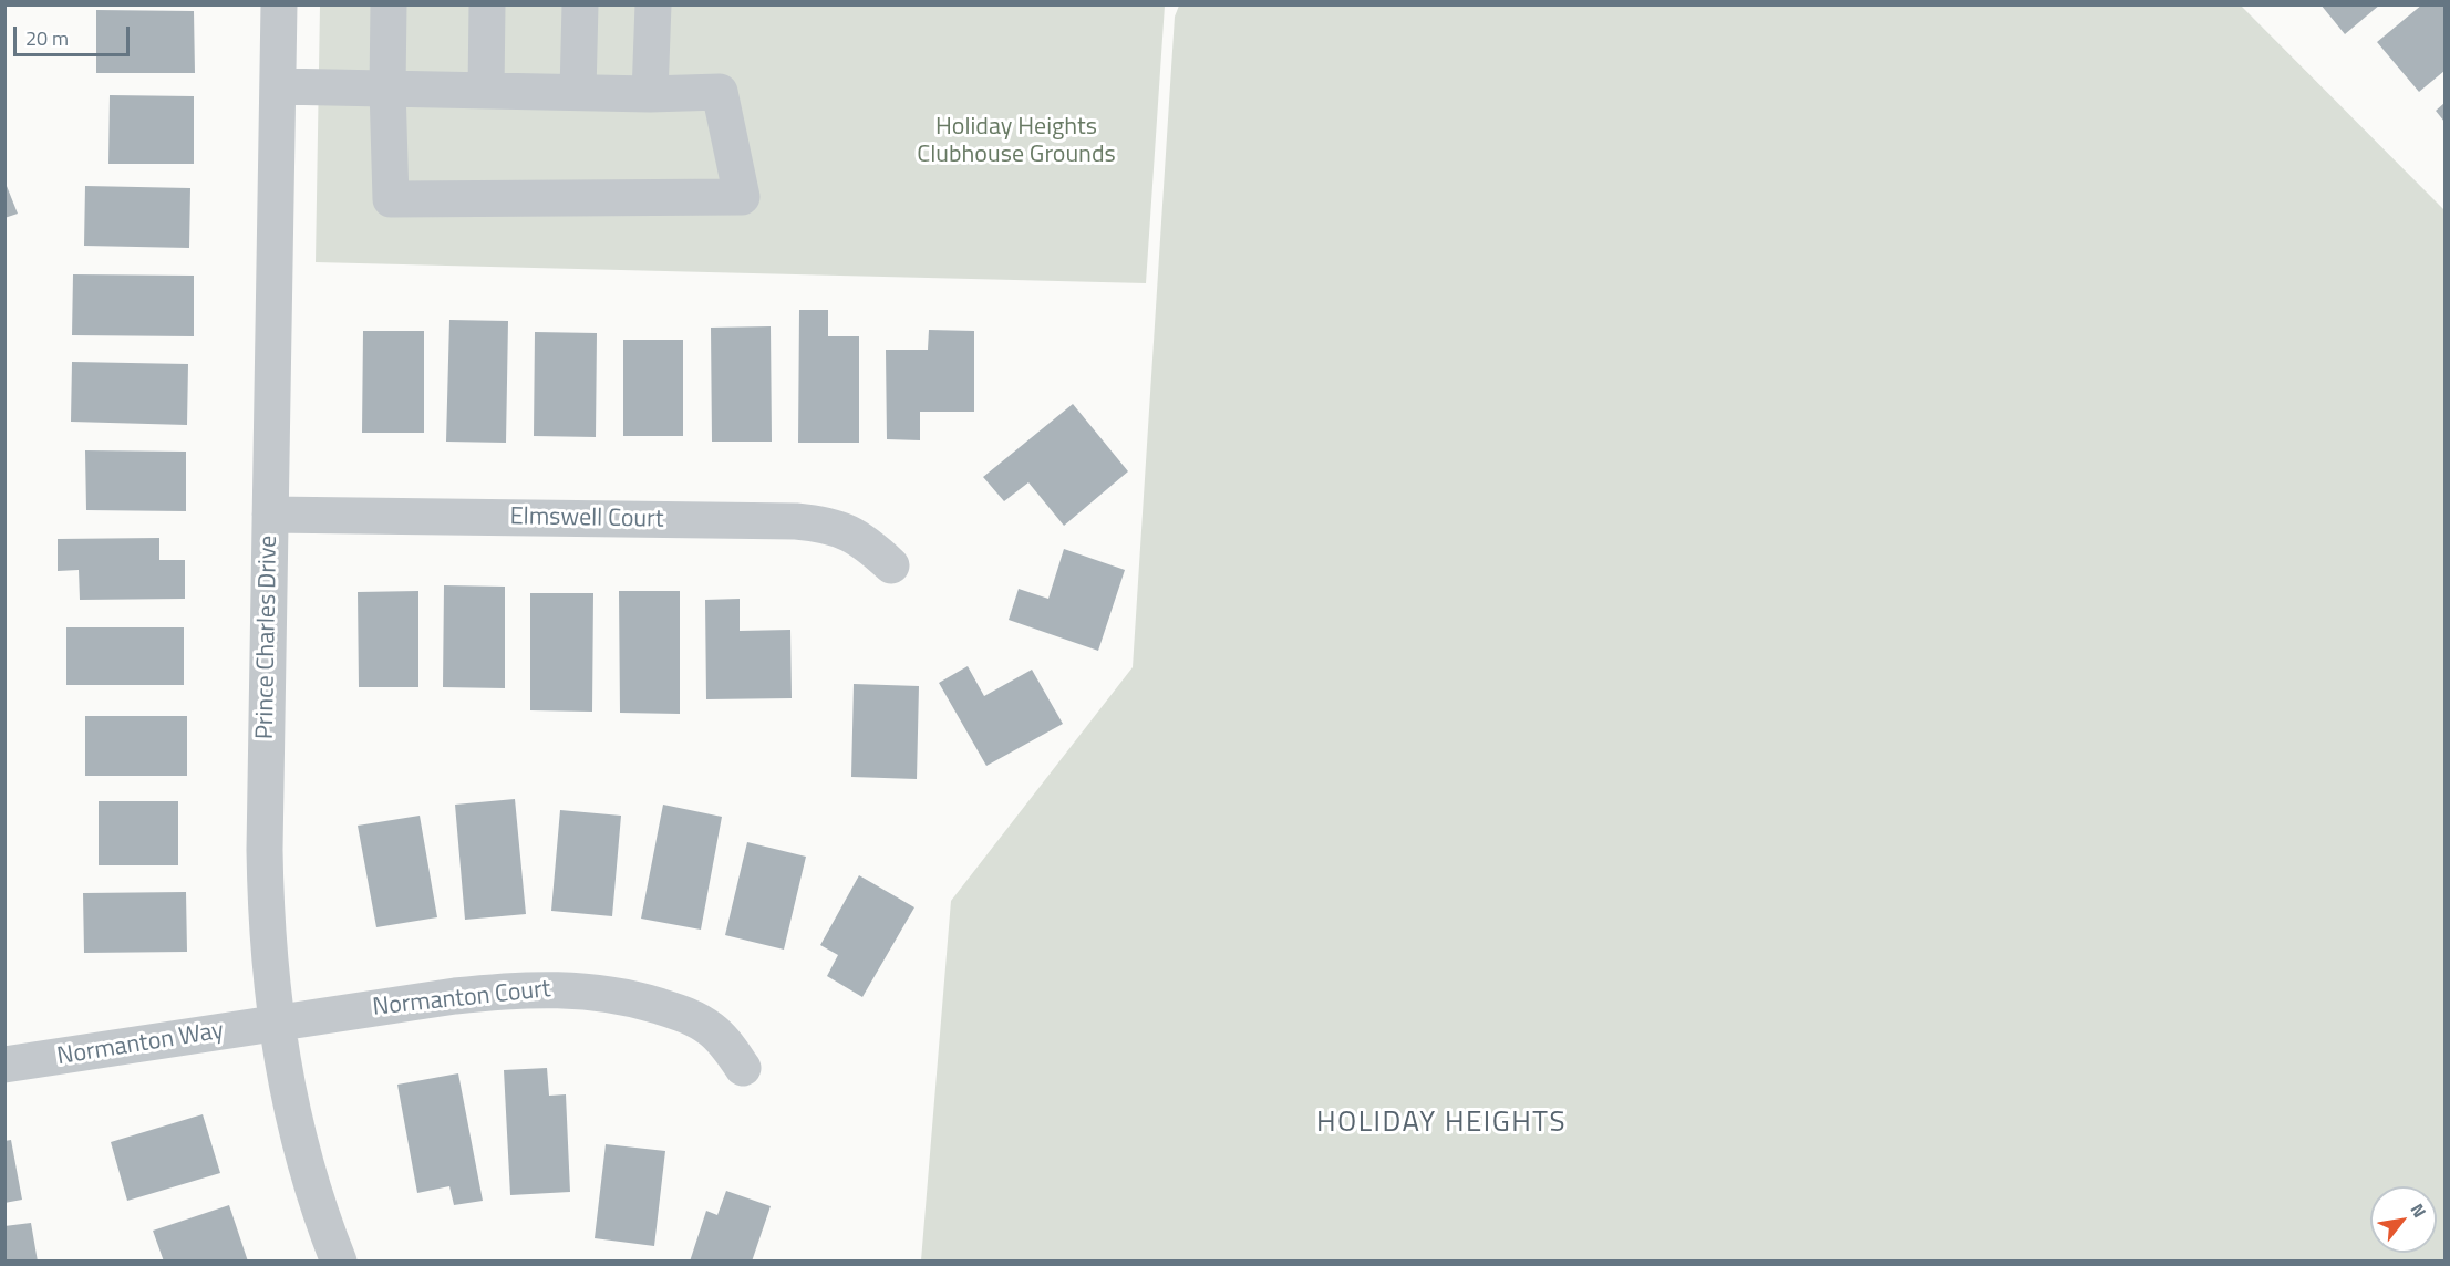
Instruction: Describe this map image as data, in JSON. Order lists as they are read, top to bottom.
{
  "streets": {
    "street": [
      "Elmswell Court",
      "Prince Charles Drive",
      "Normanton Court",
      "Normanton Way"
    ]
  },
  "crossings": [
    ["Elmswell Court", "Prince Charles Drive"],
    ["Prince Charles Drive", "Normanton Court"],
    ["Prince Charles Drive", "Normanton Way"],
    ["Normanton Court", "Normanton Way"]
  ],
  "districts": ["HOLIDAY HEIGHTS"],
  "parks": ["Holiday Heights Clubhouse Grounds"],
  "scale_bar": "20 m",
  "north": "top right"
}
